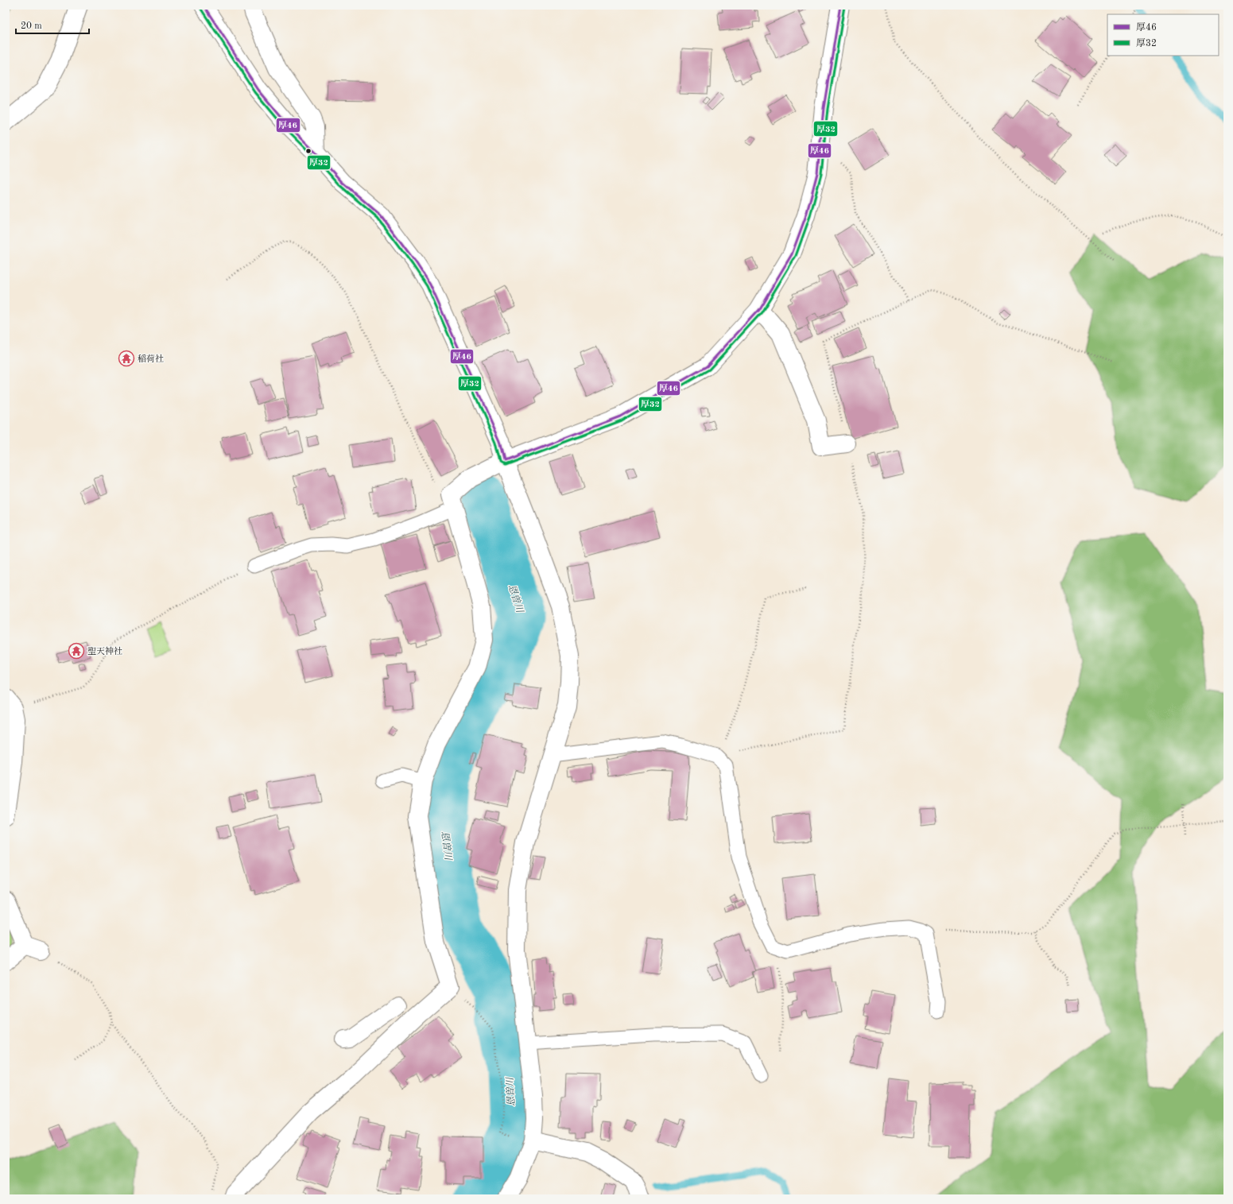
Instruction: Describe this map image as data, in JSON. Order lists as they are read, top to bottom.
{
  "water": ["恩曽川"],
  "places": {
    "temple": ["稲荷社", "聖天神社"]
  },
  "lines": ["transit line 厚46", "transit line 厚32"],
  "legend": ["厚46", "厚32"],
  "scale_bar": "20 m"
}
